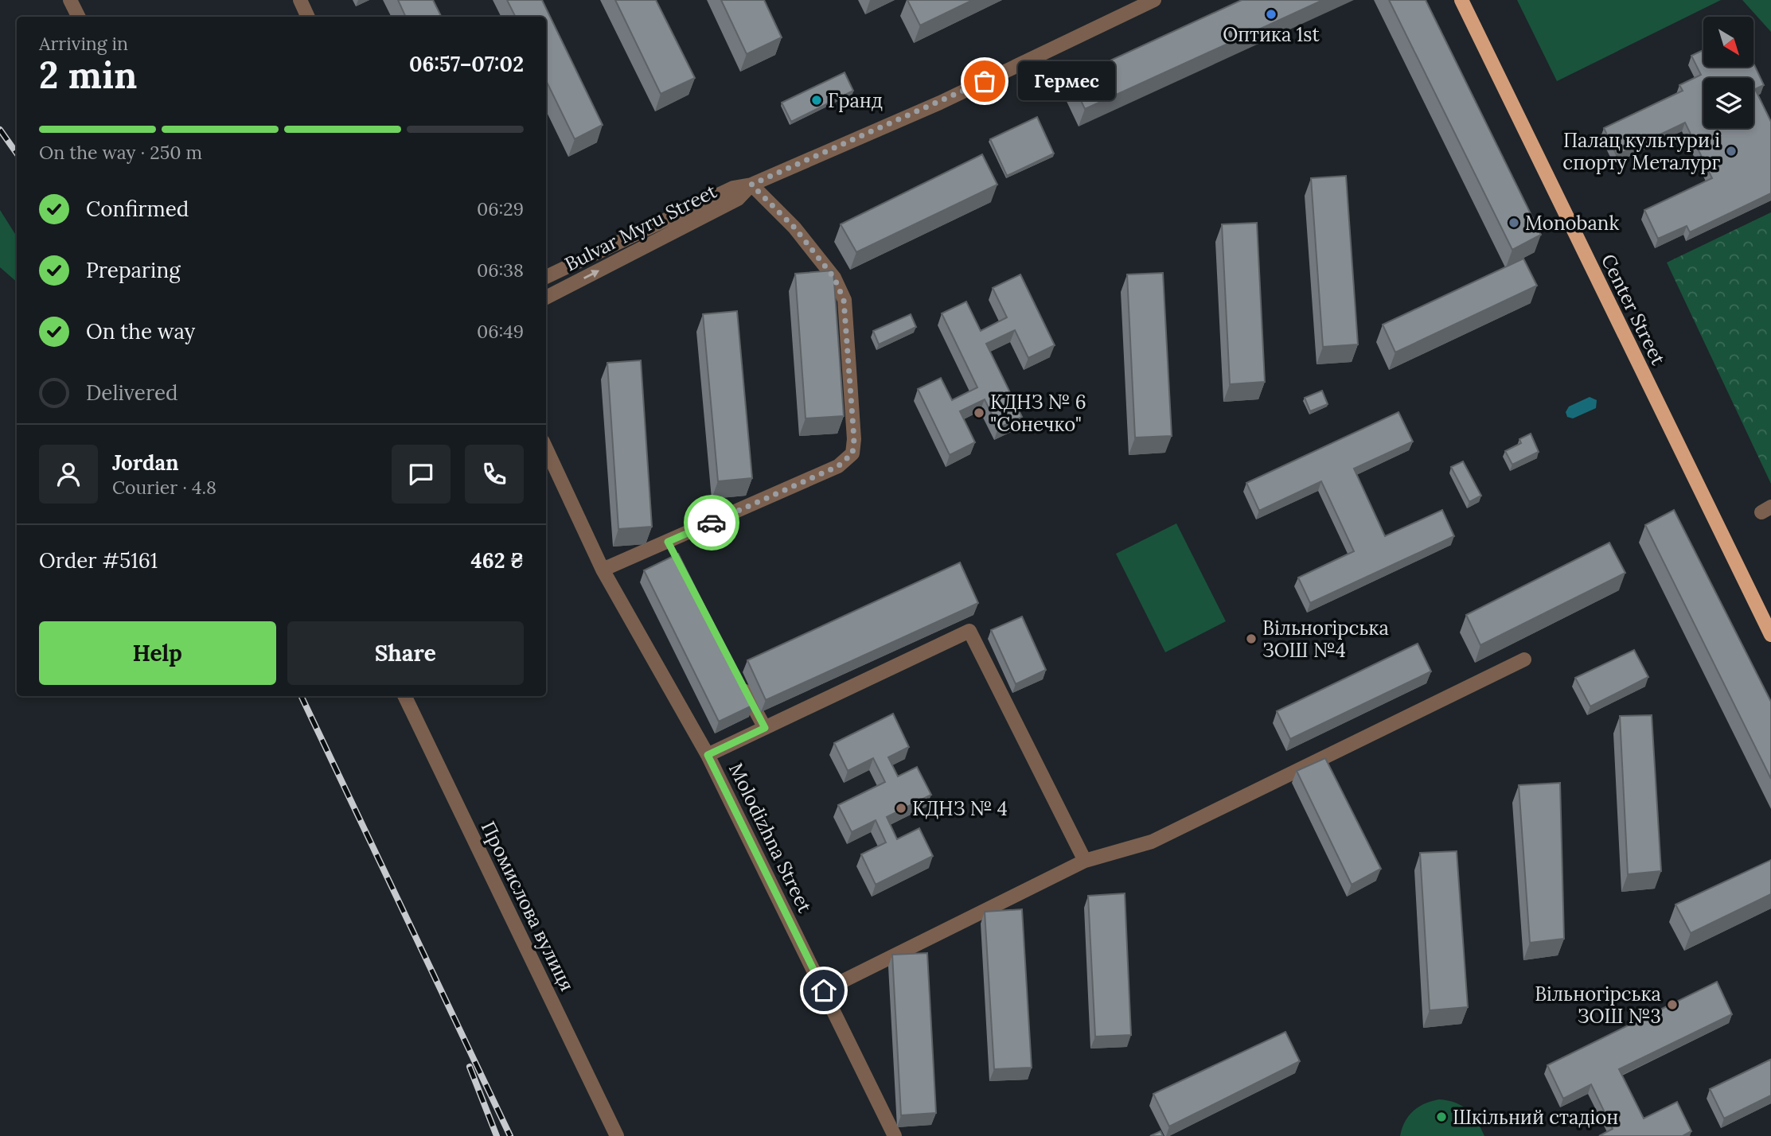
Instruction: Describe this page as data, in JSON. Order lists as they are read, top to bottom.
{
  "streets": {
    "main road": ["Center Street"],
    "street": ["Bulvar Myru Street", "Molodizhna Street", "Промислова вулиця"]
  },
  "places": [
    "Оптика 1st",
    "Гермес",
    "Гранд",
    "Палац культури і спорту Металург",
    "Monobank",
    "КДНЗ № 6 \"Сонечко\"",
    "Вільногірська ЗОШ №4",
    "КДНЗ № 4",
    "Вільногірська ЗОШ №3",
    "Шкільний стадіон"
  ],
  "north": "bottom right",
  "page": {
    "heading": ["2 min", "Arriving in", "06:57–07:02"],
    "panel": [
      "Jordan",
      "Courier · 4.8",
      "Order #5161",
      "462 ₴"
    ],
    "bubble": "Гермес",
    "bar": "On the way · 250 m",
    "list": [
      ["Confirmed", "06:29"],
      ["Preparing", "06:38"],
      ["On the way", "06:49"],
      "Delivered"
    ],
    "buttons": ["Help", "Share"]
  }
}
